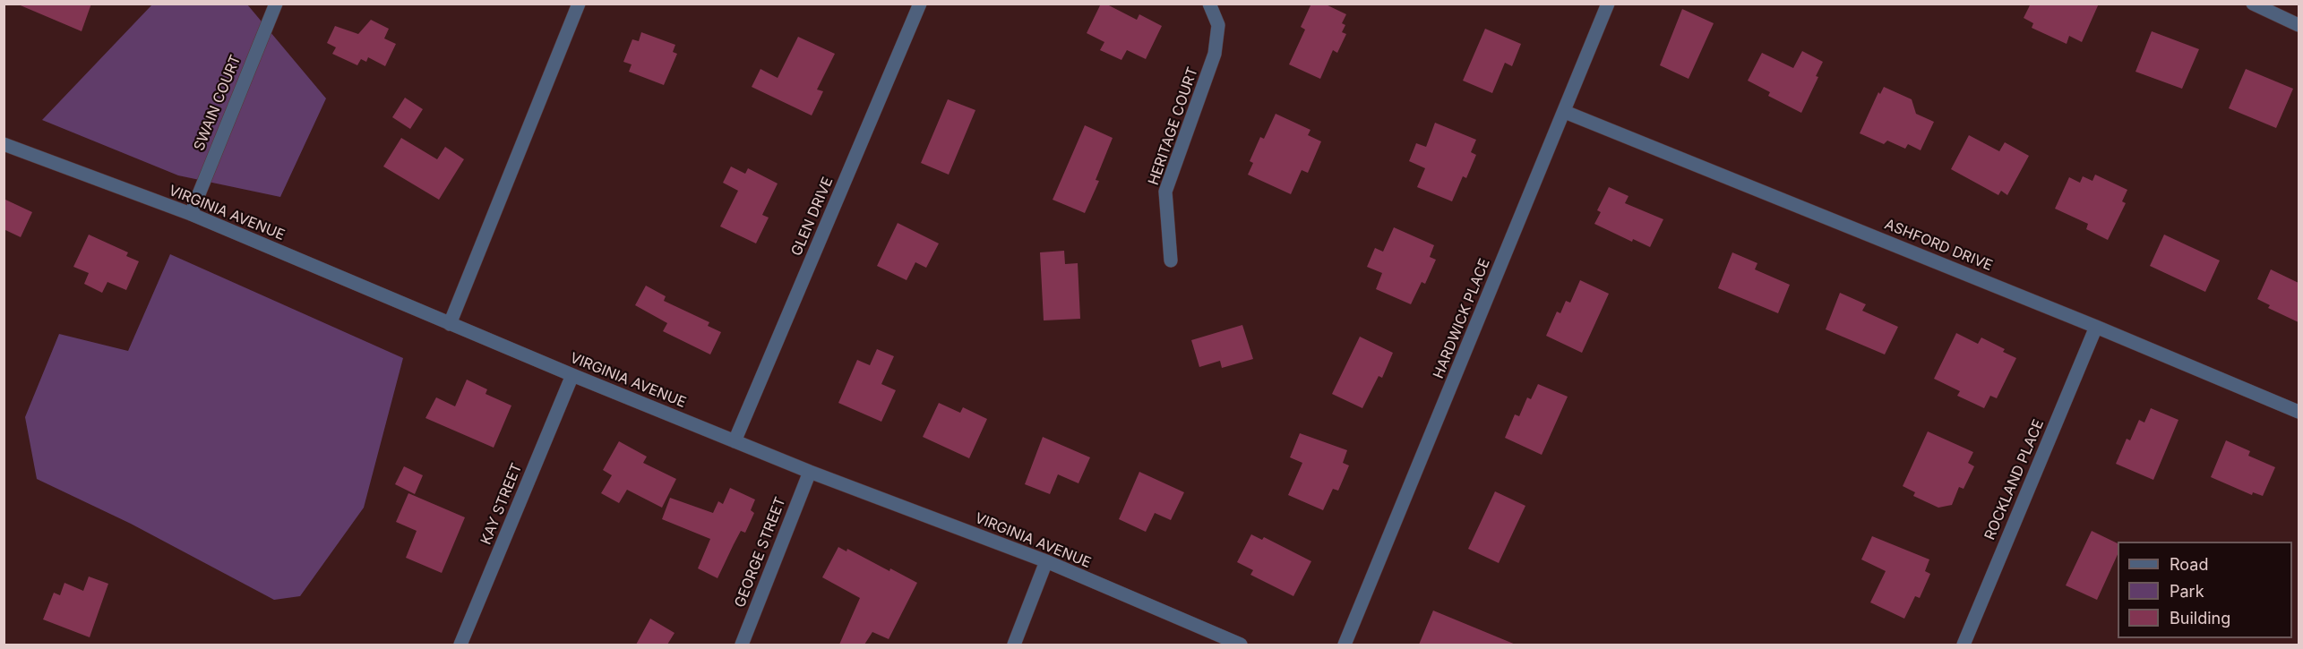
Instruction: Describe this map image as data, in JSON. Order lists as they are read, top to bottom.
{
  "streets": {
    "street": [
      "SWAIN COURT",
      "HERITAGE COURT",
      "VIRGINIA AVENUE",
      "GLEN DRIVE",
      "ASHFORD DRIVE",
      "HARDWICK PLACE",
      "ROCKLAND PLACE",
      "KAY STREET",
      "GEORGE STREET"
    ]
  },
  "crossings": [
    ["SWAIN COURT", "VIRGINIA AVENUE"],
    ["VIRGINIA AVENUE", "GLEN DRIVE"],
    ["VIRGINIA AVENUE", "KAY STREET"],
    ["VIRGINIA AVENUE", "GEORGE STREET"],
    ["ASHFORD DRIVE", "HARDWICK PLACE"],
    ["ASHFORD DRIVE", "ROCKLAND PLACE"]
  ],
  "legend": ["Road", "Park", "Building"]
}
